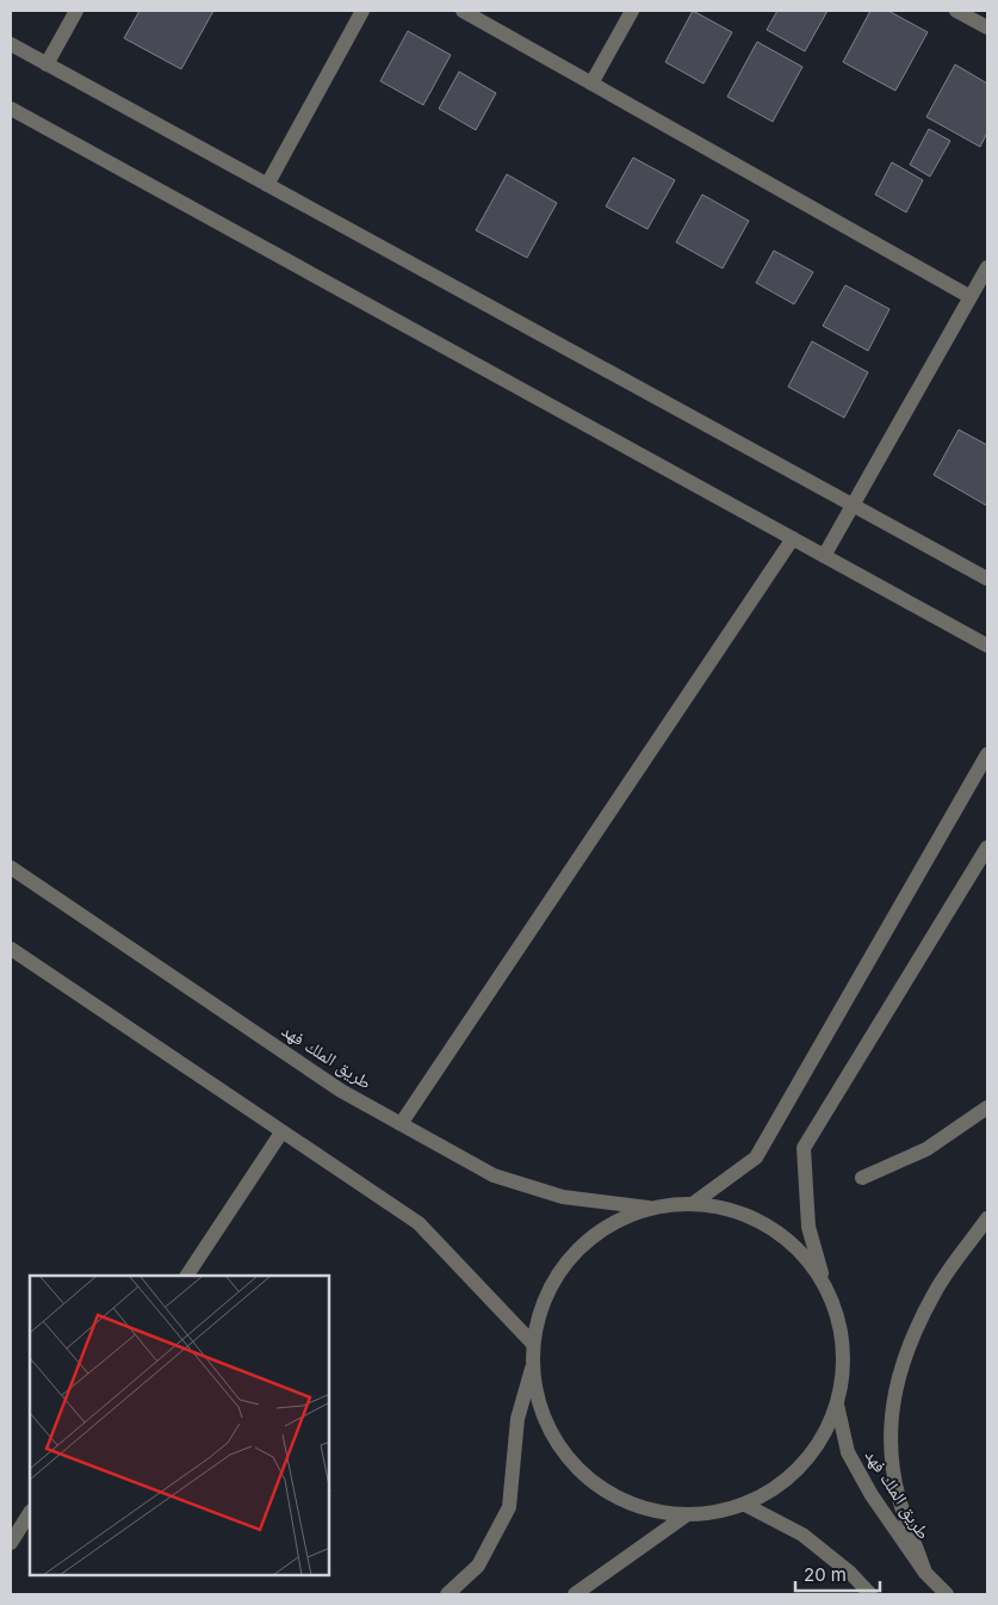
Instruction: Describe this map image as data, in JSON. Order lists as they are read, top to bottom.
{
  "streets": {
    "street": ["طريق الملك فهد"]
  },
  "scale_bar": "20 m"
}
